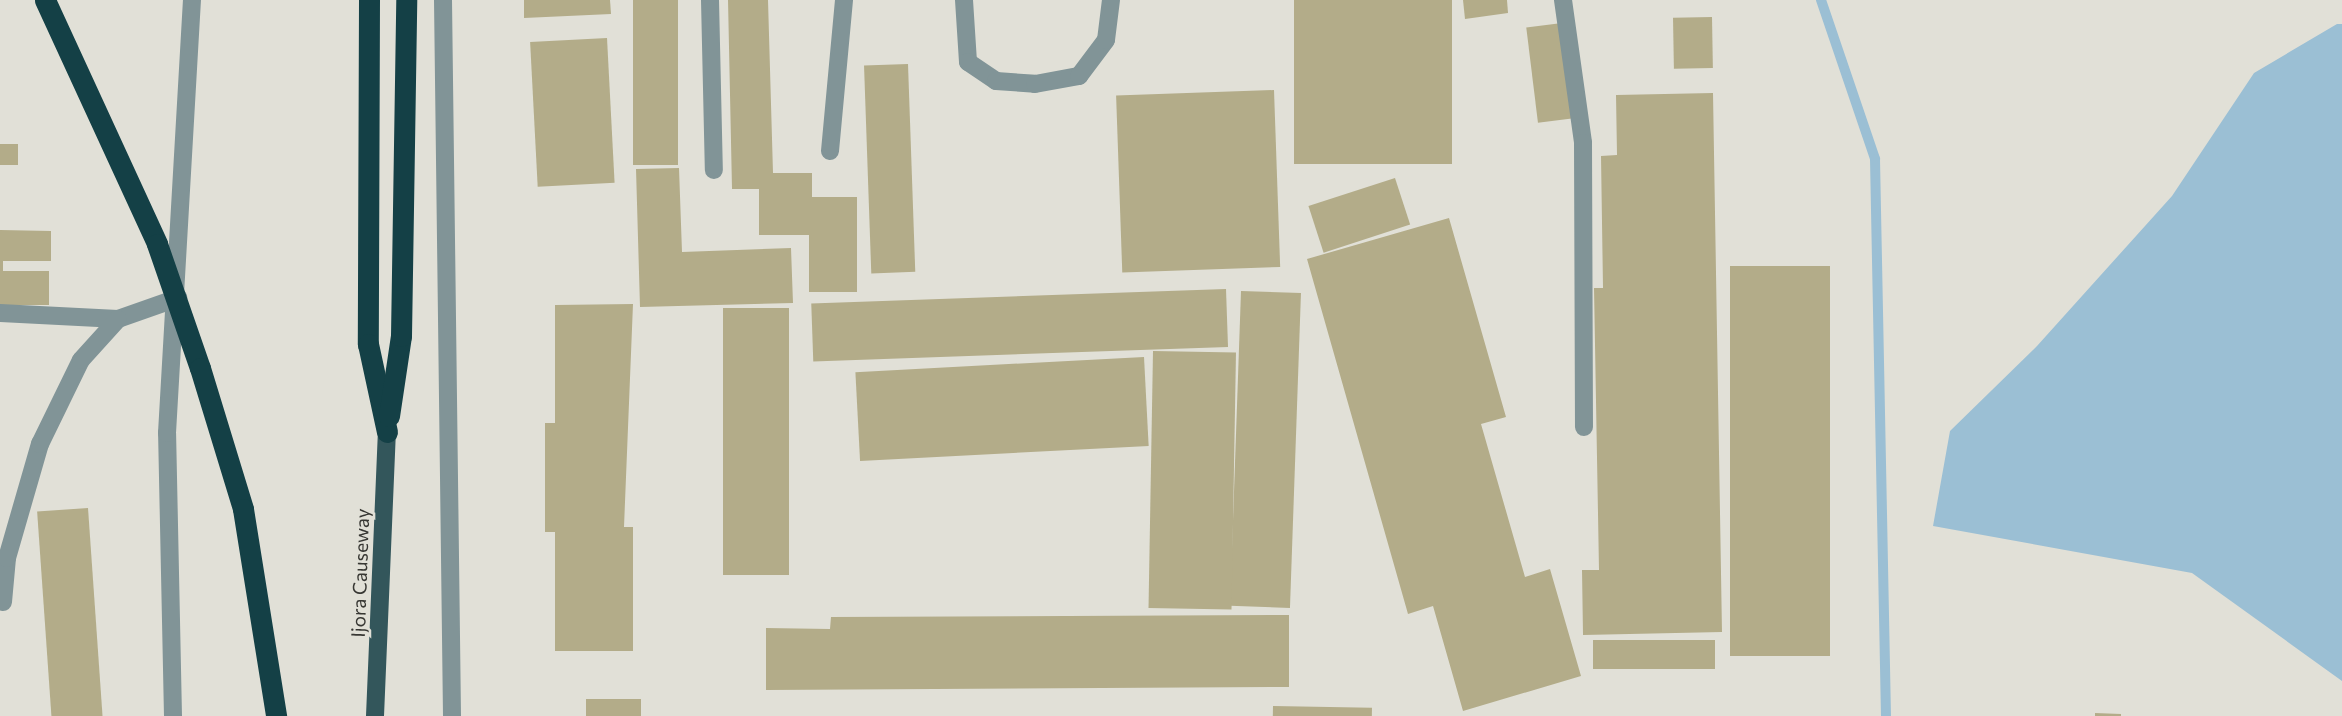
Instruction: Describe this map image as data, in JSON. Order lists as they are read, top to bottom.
{
  "streets": {
    "main road": ["Ijora Causeway"]
  }
}
